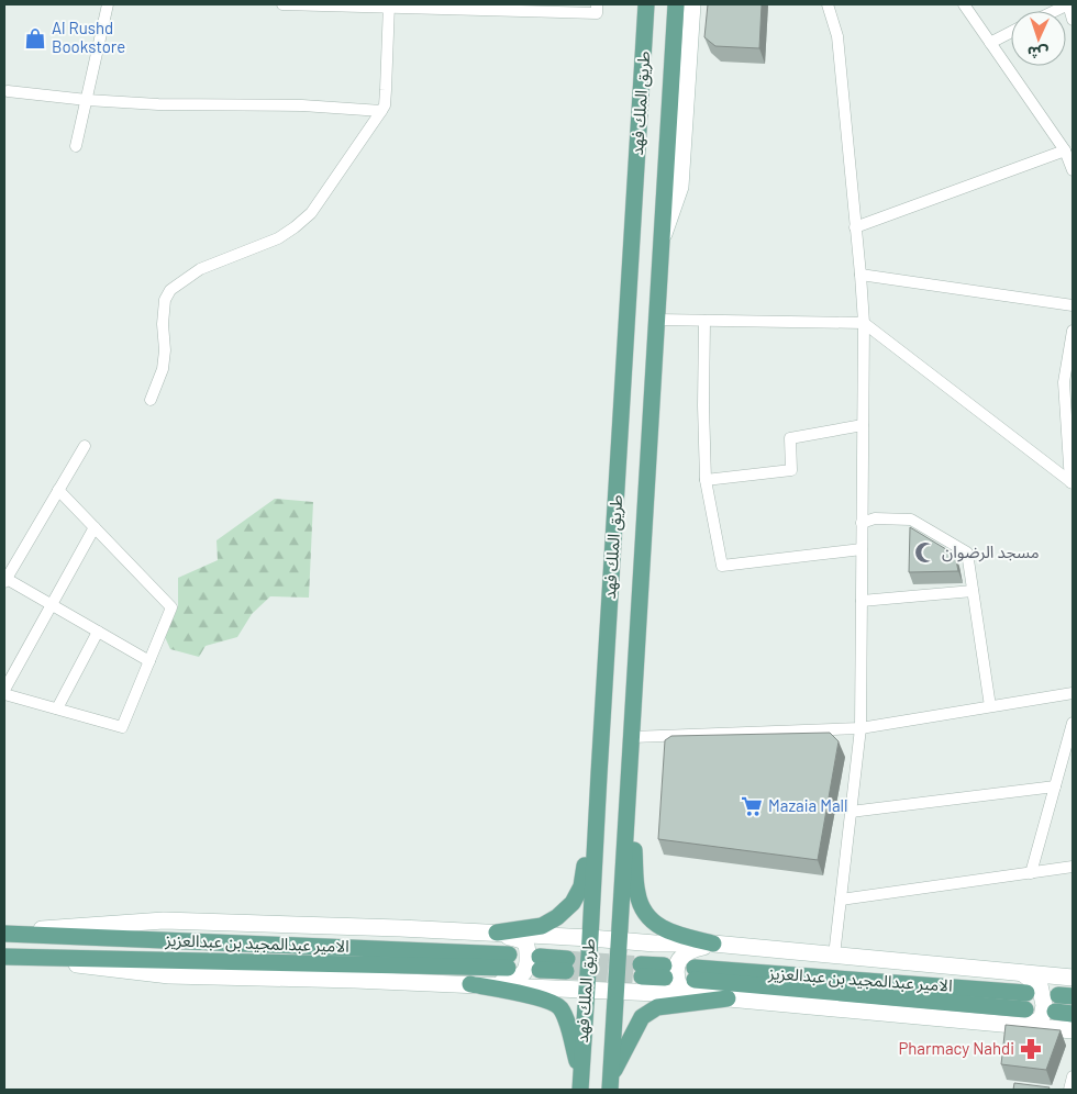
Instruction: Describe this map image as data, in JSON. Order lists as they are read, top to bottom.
{
  "streets": {
    "main road": ["طريق الملك فهد", "الامير عبدالمجيد بن عبدالعزيز"]
  },
  "places": {
    "shop": ["Al Rushd Bookstore"],
    "mosque": ["مسجد الرضوان"],
    "supermarket": ["Mazaia Mall"],
    "pharmacy": ["Pharmacy Nahdi"]
  },
  "north": "bottom"
}
